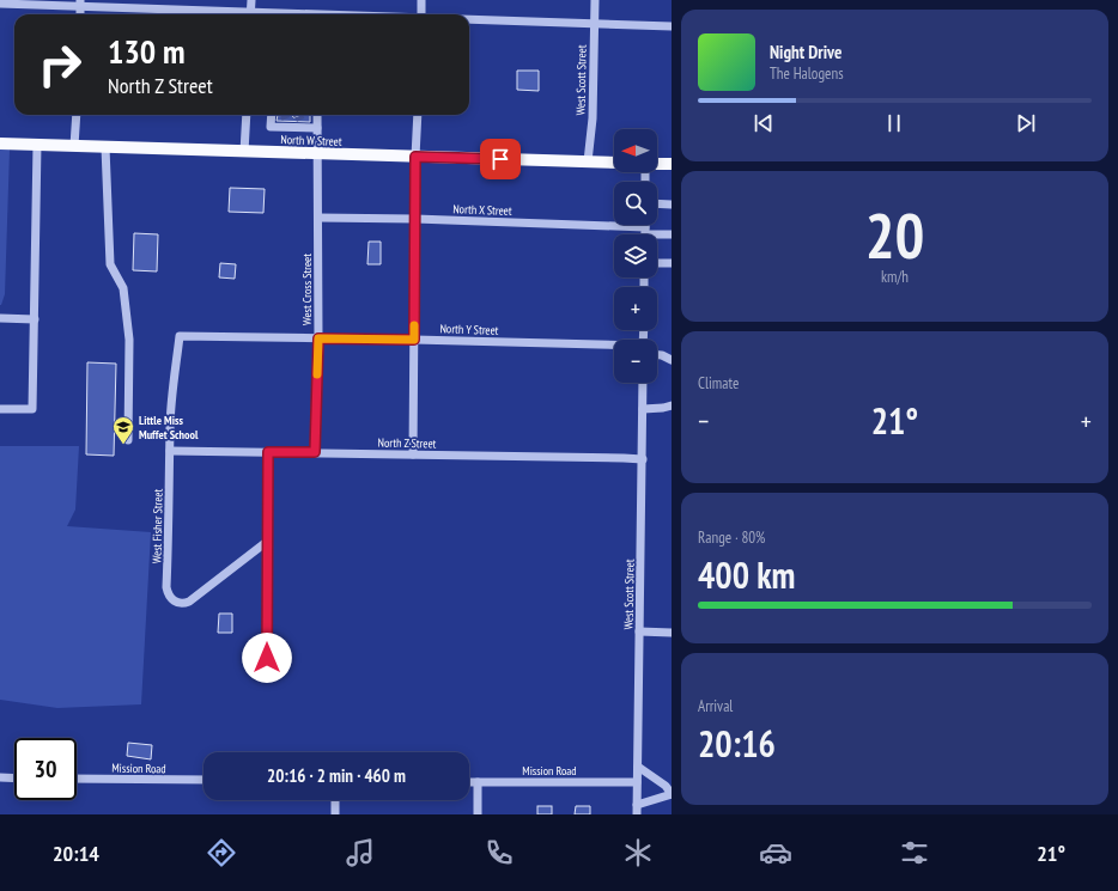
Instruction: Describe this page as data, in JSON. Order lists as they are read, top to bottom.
{
  "streets": {
    "main road": ["North W Street"],
    "street": [
      "West Scott Street",
      "North X Street",
      "West Cross Street",
      "North Y Street",
      "North Z Street",
      "West Fisher Street",
      "Mission Road"
    ]
  },
  "crossings": [
    ["West Scott Street", "North W Street"],
    ["West Scott Street", "North Z Street"],
    ["West Scott Street", "Mission Road"],
    ["North W Street", "West Cross Street"],
    ["North X Street", "West Cross Street"],
    ["West Cross Street", "North Y Street"],
    ["West Cross Street", "North Z Street"],
    ["North Y Street", "West Fisher Street"],
    ["North Z Street", "West Fisher Street"]
  ],
  "places": {
    "school or university": ["Little Miss Muffet School"]
  },
  "north": "left",
  "page": {
    "turn": ["130 m", "North Z Street"],
    "song": ["Night Drive", "The Halogens"],
    "map_buttons": ["+", "−"],
    "tile": [
      ["20", "km/h"],
      "Climate",
      ["Range · 80%", "400 km"],
      ["Arrival", "20:16"]
    ],
    "heat": ["−", "21°", "+"],
    "limit": "30",
    "trip": "20:16 · 2 min · 460 m",
    "tabs": ["20:14", "21°"]
  }
}
